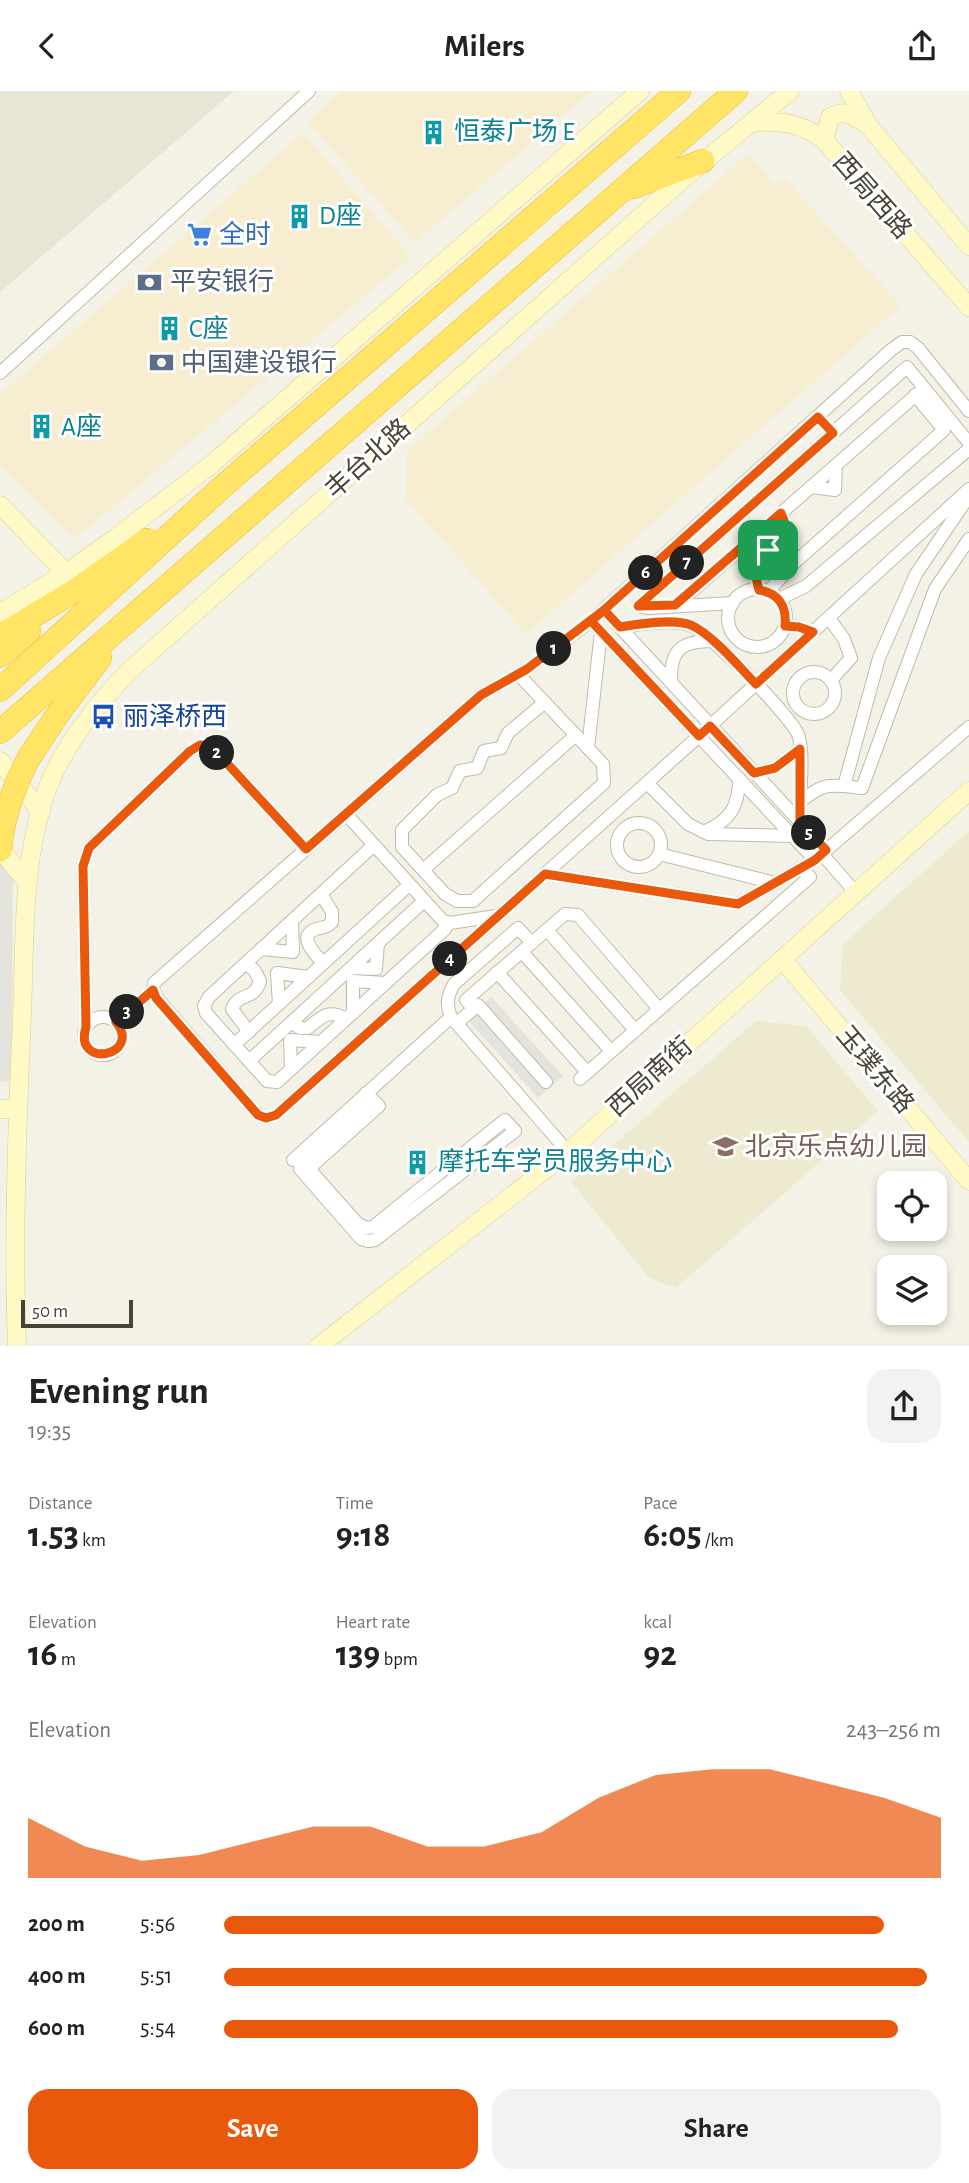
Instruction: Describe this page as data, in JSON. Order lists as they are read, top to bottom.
{
  "streets": {
    "highway": ["丰台北路"],
    "street": ["西局西路", "玉璞东路", "西局南街"]
  },
  "crossings": [
    ["西局西路", "丰台北路"],
    ["玉璞东路", "西局南街"]
  ],
  "places": {
    "building": [
      "恒泰广场 E",
      "D座",
      "C座",
      "A座",
      "摩托车学员服务中心"
    ],
    "supermarket": ["全时"],
    "bank": ["平安银行", "中国建设银行"],
    "bus stop": ["丽泽桥西"],
    "school or university": ["北京乐点幼儿园"]
  },
  "scale_bar": "50 m",
  "page": {
    "header": "Milers",
    "pins": [
      "7",
      "6",
      "1",
      "2",
      "5",
      "4",
      "3"
    ],
    "scale": "50 m",
    "heading": ["Evening run", "19:35"],
    "stats": [
      ["Distance", "1.53 km"],
      ["Time", "9:18"],
      ["Pace", "6:05 /km"],
      ["Elevation", "16 m"],
      ["Heart rate", "139 bpm"],
      ["kcal", "92"]
    ],
    "chart": ["Elevation", "243–256 m"],
    "list": [
      {
        "name": "200 m",
        "note": "5:56"
      },
      {
        "name": "400 m",
        "note": "5:51"
      },
      {
        "name": "600 m",
        "note": "5:54"
      }
    ],
    "buttons": ["Save", "Share"]
  }
}
